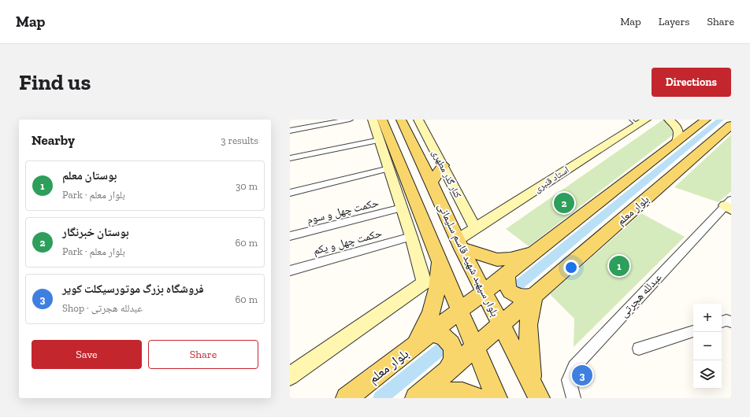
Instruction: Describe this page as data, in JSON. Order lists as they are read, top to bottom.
{
  "streets": {
    "main road": ["بلوار معلم", "بلوار سپهبد شهید قاسم سلیمانی"],
    "street": [
      "کنار گذر مطهری",
      "استاد قنبری",
      "حکمت چهل و سوم",
      "حکمت چهل و یکم",
      "عبدلله هجرتی"
    ]
  },
  "crossings": [
    ["کنار گذر مطهری", "استاد قنبری"],
    ["استاد قنبری", "بلوار سپهبد شهید قاسم سلیمانی"],
    ["بلوار معلم", "بلوار سپهبد شهید قاسم سلیمانی"]
  ],
  "page": {
    "header": "Map",
    "nav": ["Map", "Layers", "Share"],
    "buttons": [
      "Directions",
      ["Save", "Share"]
    ],
    "title": "Find us",
    "heading": ["Nearby", "3 results"],
    "list": [
      {
        "mark": "1",
        "name": "بوستان معلم",
        "note": "Park · بلوار معلم",
        "value": "30 m"
      },
      {
        "mark": "2",
        "name": "بوستان خبرنگار",
        "note": "Park · بلوار معلم",
        "value": "60 m"
      },
      {
        "mark": "3",
        "name": "فروشگاه بزرگ موتورسیکلت کویر",
        "note": "Shop · عبدلله هجرتی",
        "value": "60 m"
      }
    ],
    "pins": ["2", "1", "3"],
    "map_buttons": ["+", "−"]
  }
}
